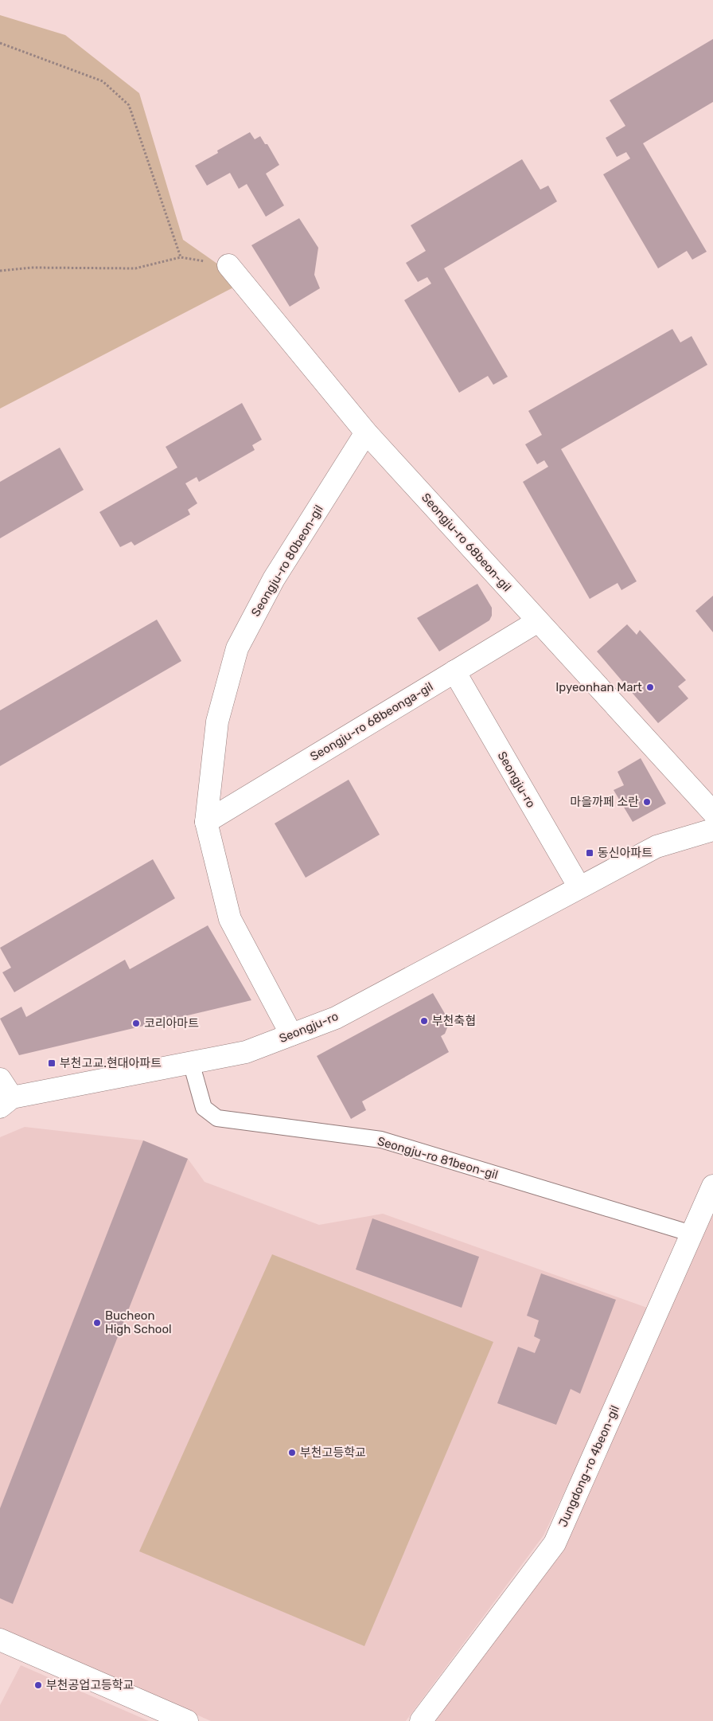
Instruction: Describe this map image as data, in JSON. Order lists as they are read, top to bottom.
{
  "streets": {
    "street": [
      "Seongju-ro 68beon-gil",
      "Seongju-ro 80beon-gil",
      "Seongju-ro 68beonga-gil",
      "Seongju-ro",
      "Jungdong-ro 4beon-gil"
    ],
    "lane": ["Seongju-ro 81beon-gil"]
  },
  "crossings": [
    ["Seongju-ro 68beon-gil", "Seongju-ro 80beon-gil"],
    ["Seongju-ro 68beon-gil", "Seongju-ro 68beonga-gil"],
    ["Seongju-ro 80beon-gil", "Seongju-ro 68beonga-gil"],
    ["Seongju-ro 80beon-gil", "Seongju-ro"],
    ["Seongju-ro 68beonga-gil", "Seongju-ro"],
    ["Seongju-ro", "Seongju-ro 81beon-gil"],
    ["Seongju-ro 81beon-gil", "Jungdong-ro 4beon-gil"]
  ],
  "places": {
    "other": [
      "Ipyeonhan Mart",
      "마을까페 소란",
      "부천축협",
      "코리아마트",
      "Bucheon High School",
      "부천고등학교",
      "부천공업고등학교"
    ],
    "transit": ["동신아파트", "부천고교.현대아파트"]
  }
}
